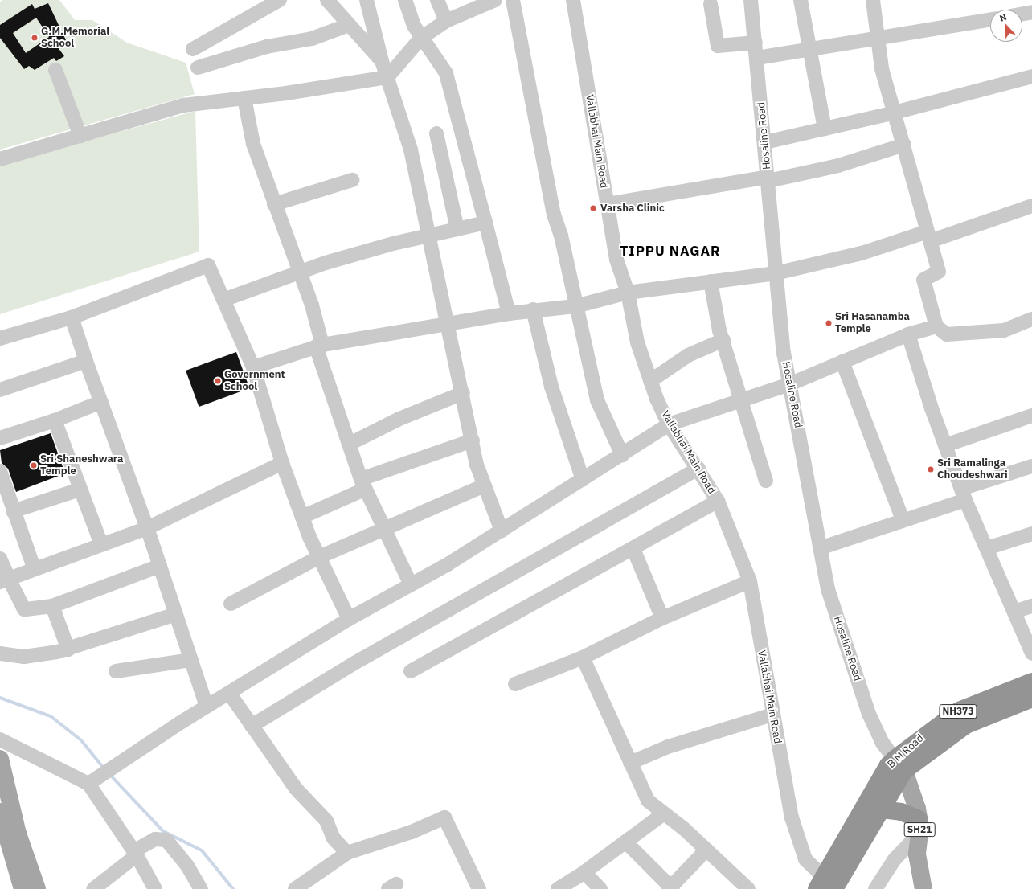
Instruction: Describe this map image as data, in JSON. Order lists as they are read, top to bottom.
{
  "streets": {
    "highway": ["NH373", "B M Road"],
    "main road": ["SH21"],
    "street": ["Hosaline Road", "Vallabhai Main Road"]
  },
  "crossings": [
    ["Hosaline Road", "NH373"],
    ["Hosaline Road", "B M Road"],
    ["Hosaline Road", "SH21"],
    ["Vallabhai Main Road", "NH373"],
    ["Vallabhai Main Road", "B M Road"],
    ["NH373", "B M Road"],
    ["NH373", "SH21"],
    ["B M Road", "SH21"]
  ],
  "districts": ["TIPPU NAGAR"],
  "places": [
    "G.M.Memorial School",
    "Varsha Clinic",
    "Sri Hasanamba Temple",
    "Government School",
    "Sri Shaneshwara Temple",
    "Sri Ramalinga Choudeshwari"
  ],
  "north": "top"
}
